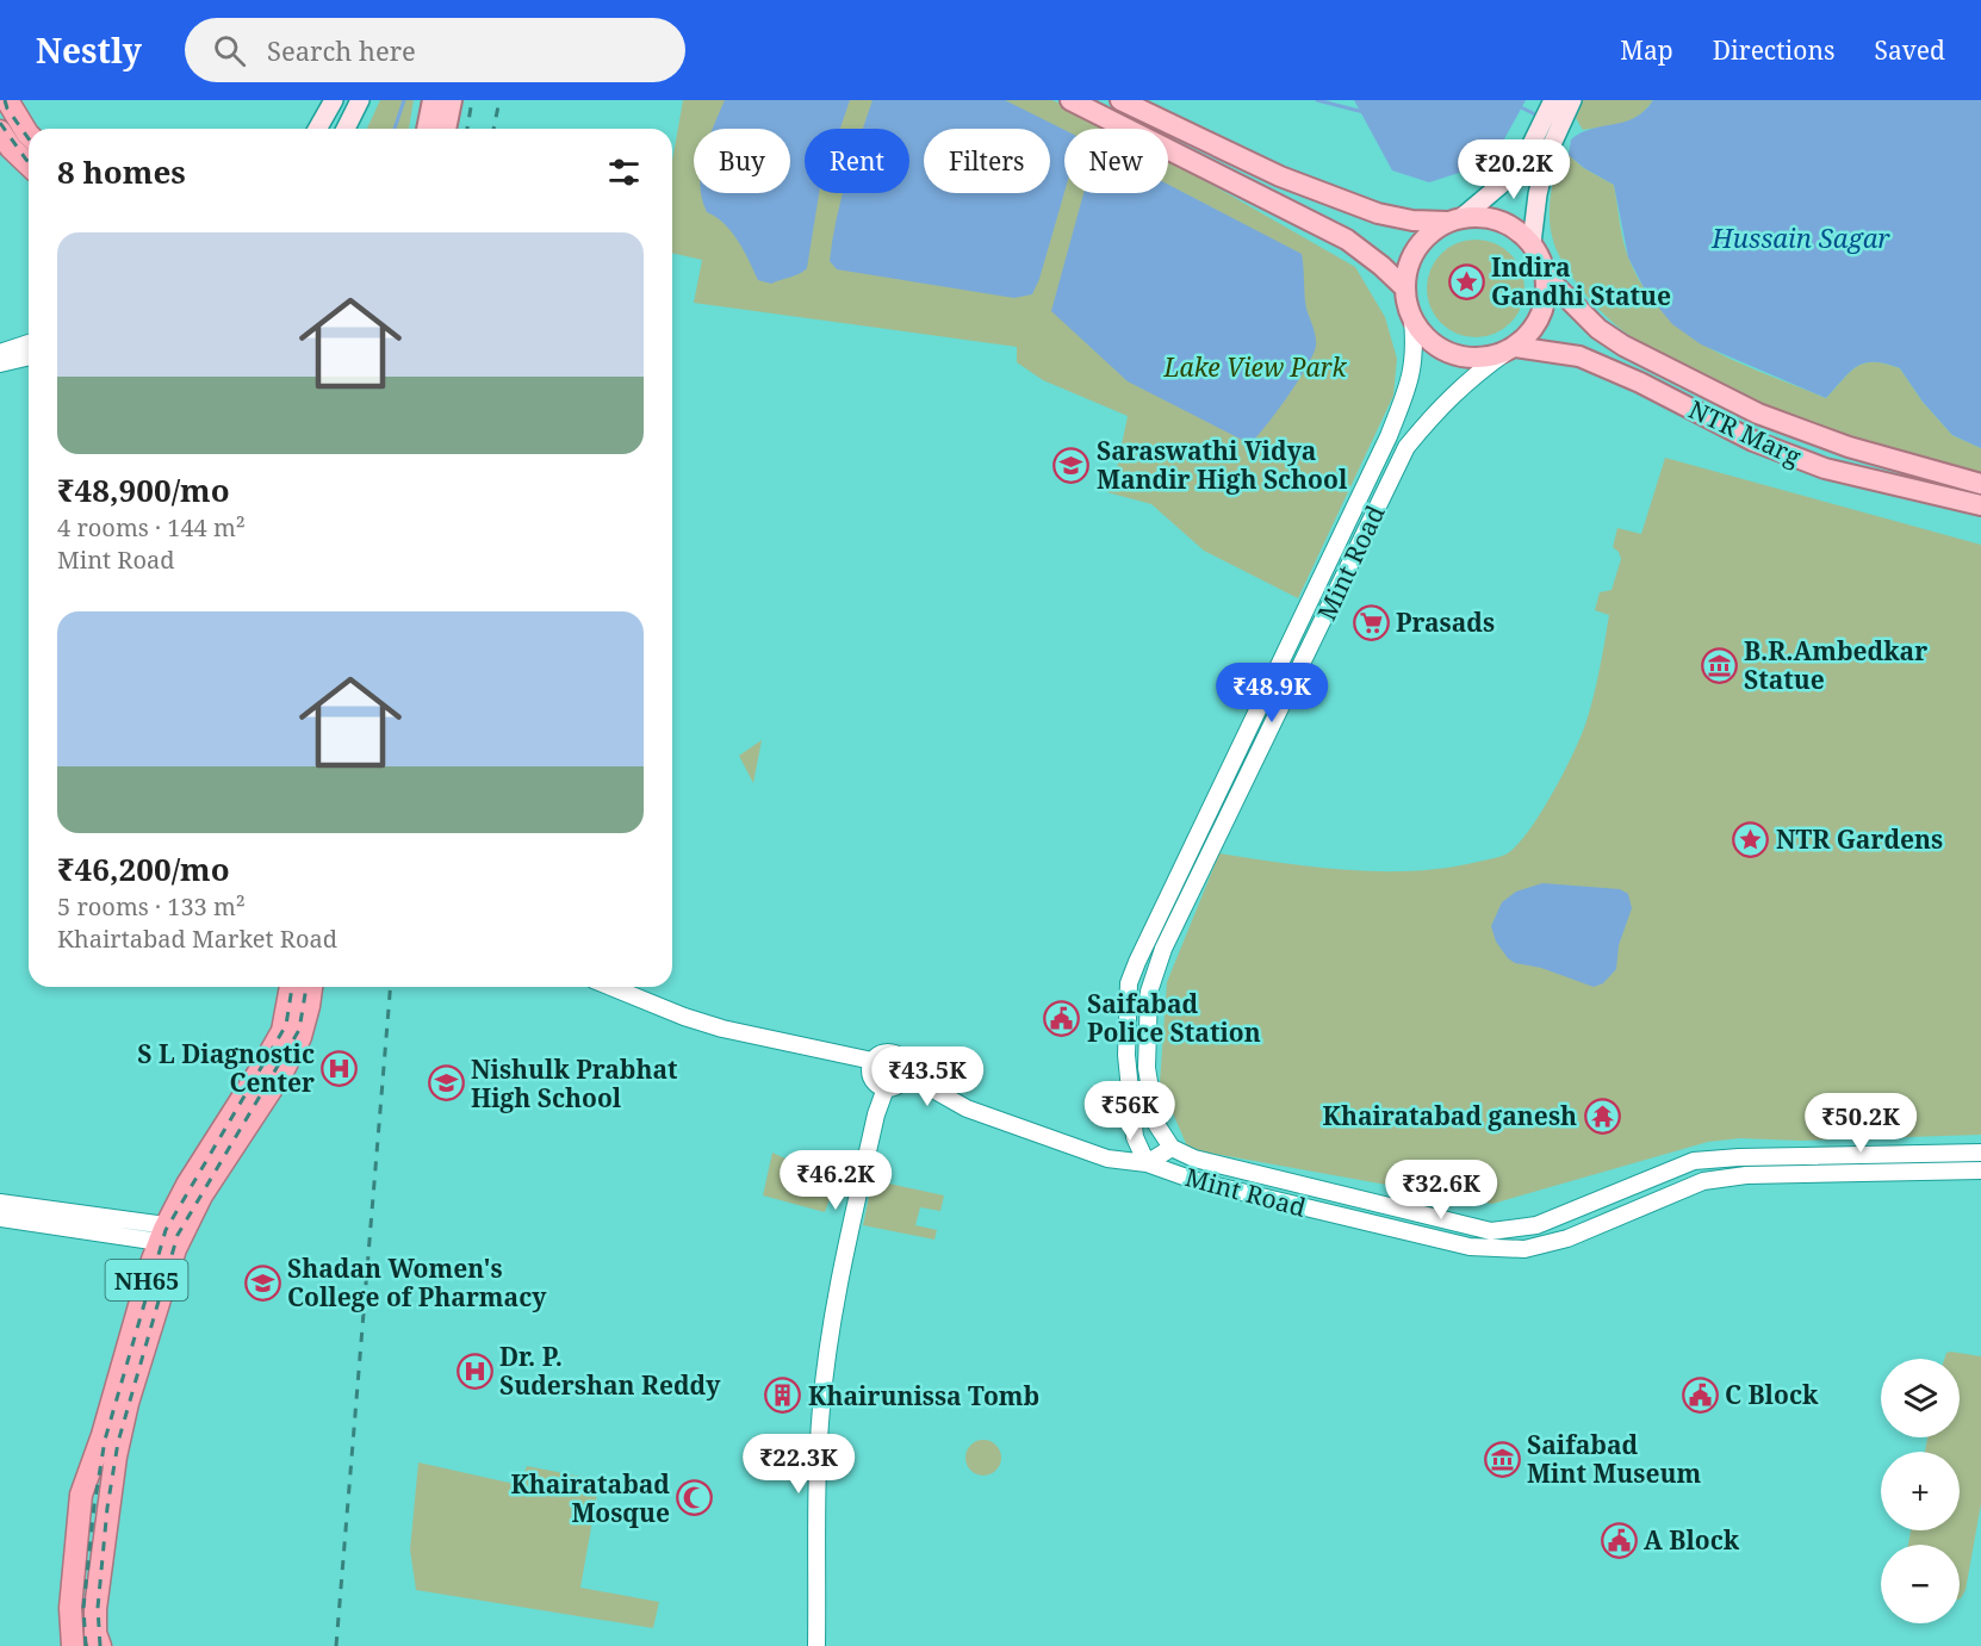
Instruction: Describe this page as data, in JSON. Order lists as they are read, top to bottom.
{
  "streets": {
    "highway": ["NH65"],
    "main road": ["NTR Marg"],
    "street": ["Mint Road"]
  },
  "crossings": [
    ["NTR Marg", "Mint Road"]
  ],
  "water": ["Hussain Sagar"],
  "parks": ["Lake View Park"],
  "places": {
    "place": ["Indira Gandhi Statue", "NTR Gardens"],
    "school or university": ["Saraswathi Vidya Mandir High School", "Nishulk Prabhat High School", "Shadan Women's College of Pharmacy"],
    "supermarket": ["Prasads"],
    "museum": ["B.R.Ambedkar Statue", "Saifabad Mint Museum"],
    "public building": ["Saifabad Police Station", "C Block", "A Block"],
    "hospital": ["S L Diagnostic Center", "Dr. P. Sudershan Reddy"],
    "temple": ["Khairatabad ganesh"],
    "building": ["Khairunissa Tomb"],
    "mosque": ["Khairatabad Mosque"]
  },
  "page": {
    "header": "Nestly",
    "search": "Search here",
    "nav": ["Map", "Directions", "Saved"],
    "chip": [
      "Buy",
      "Rent",
      "Filters",
      "New"
    ],
    "heading": "8 homes",
    "price": [
      "₹20.2K",
      "₹48.9K",
      "₹43.5K",
      "₹56K",
      "₹50.2K",
      "₹46.2K",
      "₹32.6K",
      "₹22.3K"
    ],
    "list": [
      {
        "name": "₹48,900/mo",
        "note": "4 rooms · 144 m² · Mint Road"
      },
      {
        "name": "₹46,200/mo",
        "note": "5 rooms · 133 m² · Khairtabad Market Road"
      }
    ],
    "map_buttons": ["+", "−"]
  }
}
